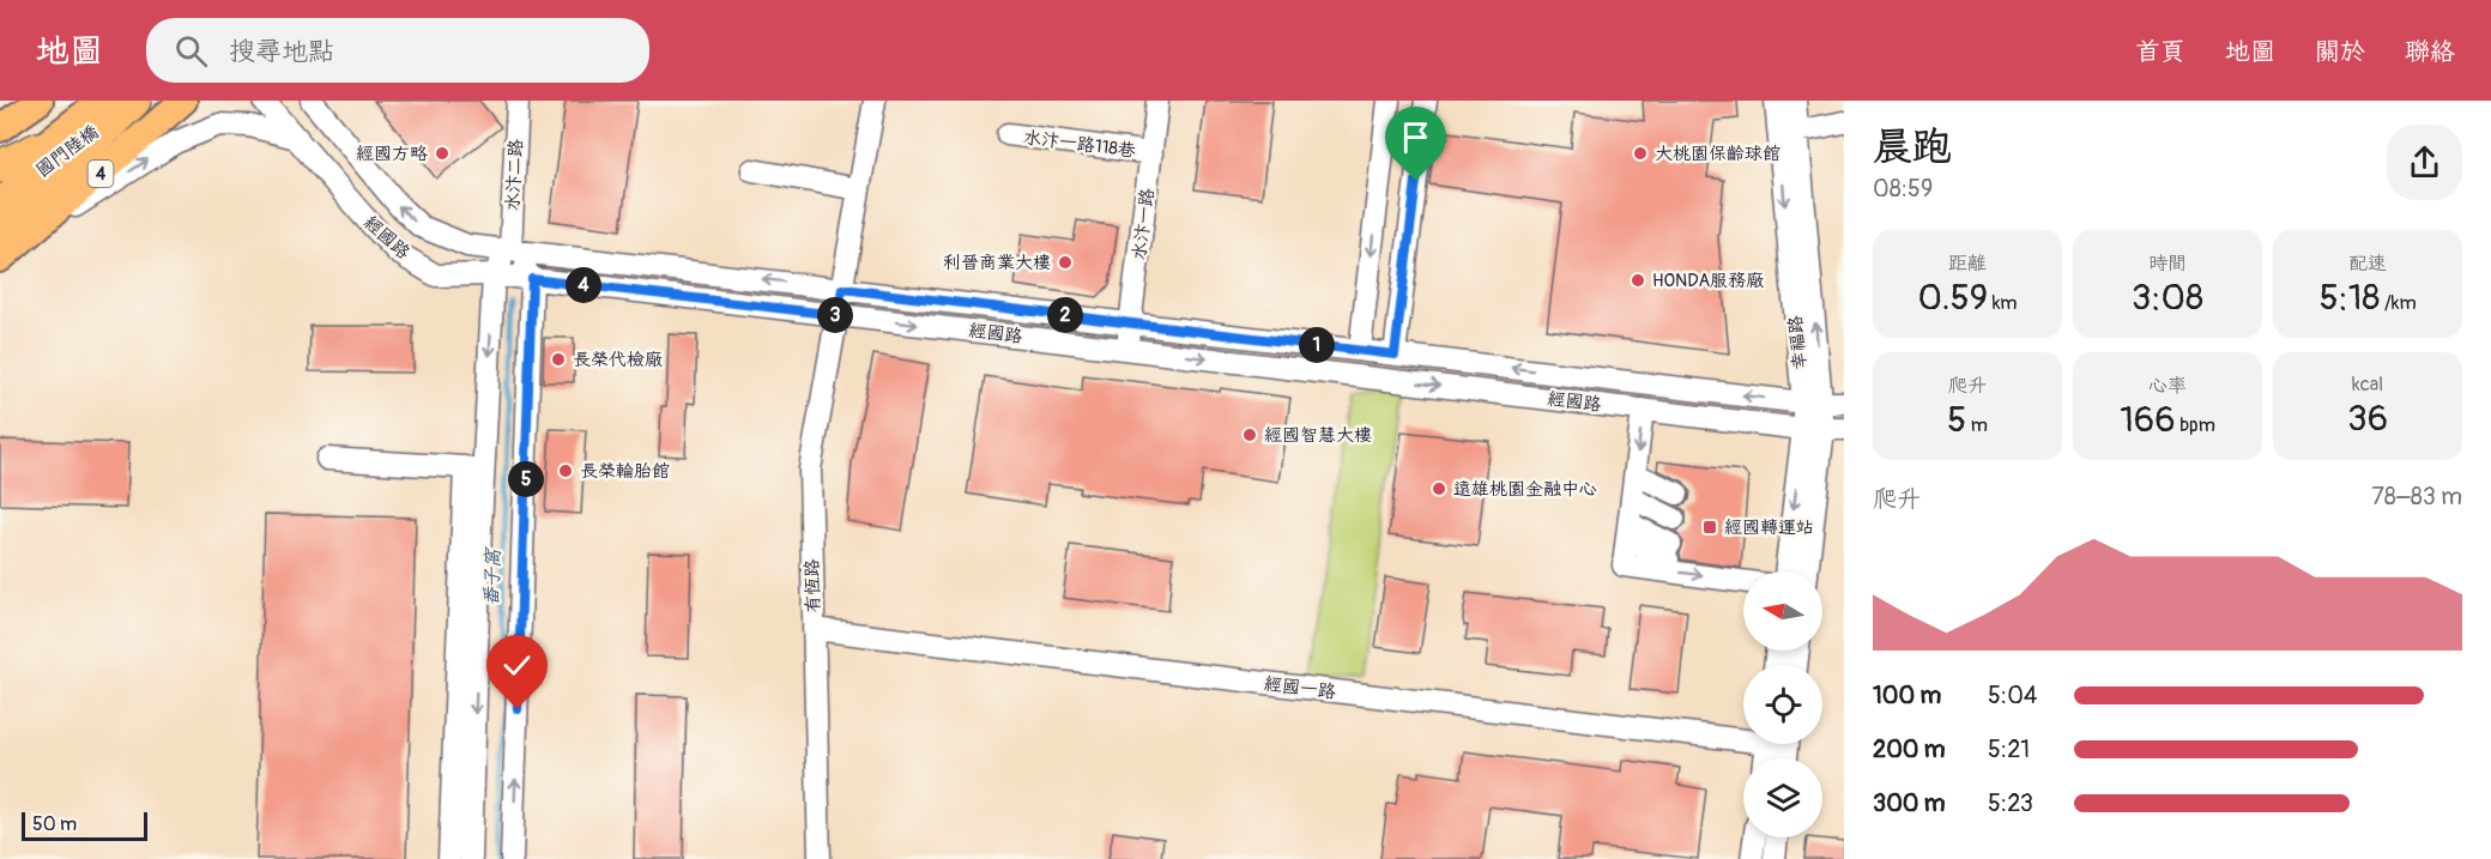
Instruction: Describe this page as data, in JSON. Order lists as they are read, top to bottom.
{
  "streets": {
    "main road": ["國門陸橋", "4"],
    "street": [
      "水汴一路118巷",
      "水汴二路",
      "水汴一路",
      "經國路",
      "幸福路",
      "有恆路",
      "經國一路"
    ]
  },
  "crossings": [
    ["水汴一路118巷", "水汴一路"],
    ["水汴二路", "經國路"],
    ["水汴一路", "經國路"],
    ["經國路", "幸福路"],
    ["經國路", "有恆路"],
    ["有恆路", "經國一路"]
  ],
  "water": ["番子窩"],
  "places": {
    "other": [
      "經國方略",
      "大桃園保齡球館",
      "利晉商業大樓",
      "HONDA服務廠",
      "長榮代檢廠",
      "經國智慧大樓",
      "長榮輪胎館",
      "遠雄桃園金融中心"
    ],
    "transit": ["經國轉運站"]
  },
  "scale_bar": "50 m",
  "north": "left",
  "page": {
    "header": "地圖",
    "search": "搜尋地點",
    "nav": [
      "首頁",
      "地圖",
      "關於",
      "聯絡"
    ],
    "heading": ["晨跑", "08:59"],
    "stats": [
      ["距離", "0.59 km"],
      ["時間", "3:08"],
      ["配速", "5:18 /km"],
      ["爬升", "5 m"],
      ["心率", "166 bpm"],
      ["kcal", "36"]
    ],
    "pins": [
      "4",
      "2",
      "3",
      "1",
      "5"
    ],
    "chart": ["爬升", "78–83 m"],
    "list": [
      {
        "name": "100 m",
        "note": "5:04"
      },
      {
        "name": "200 m",
        "note": "5:21"
      },
      {
        "name": "300 m",
        "note": "5:23"
      }
    ],
    "scale": "50 m"
  }
}
